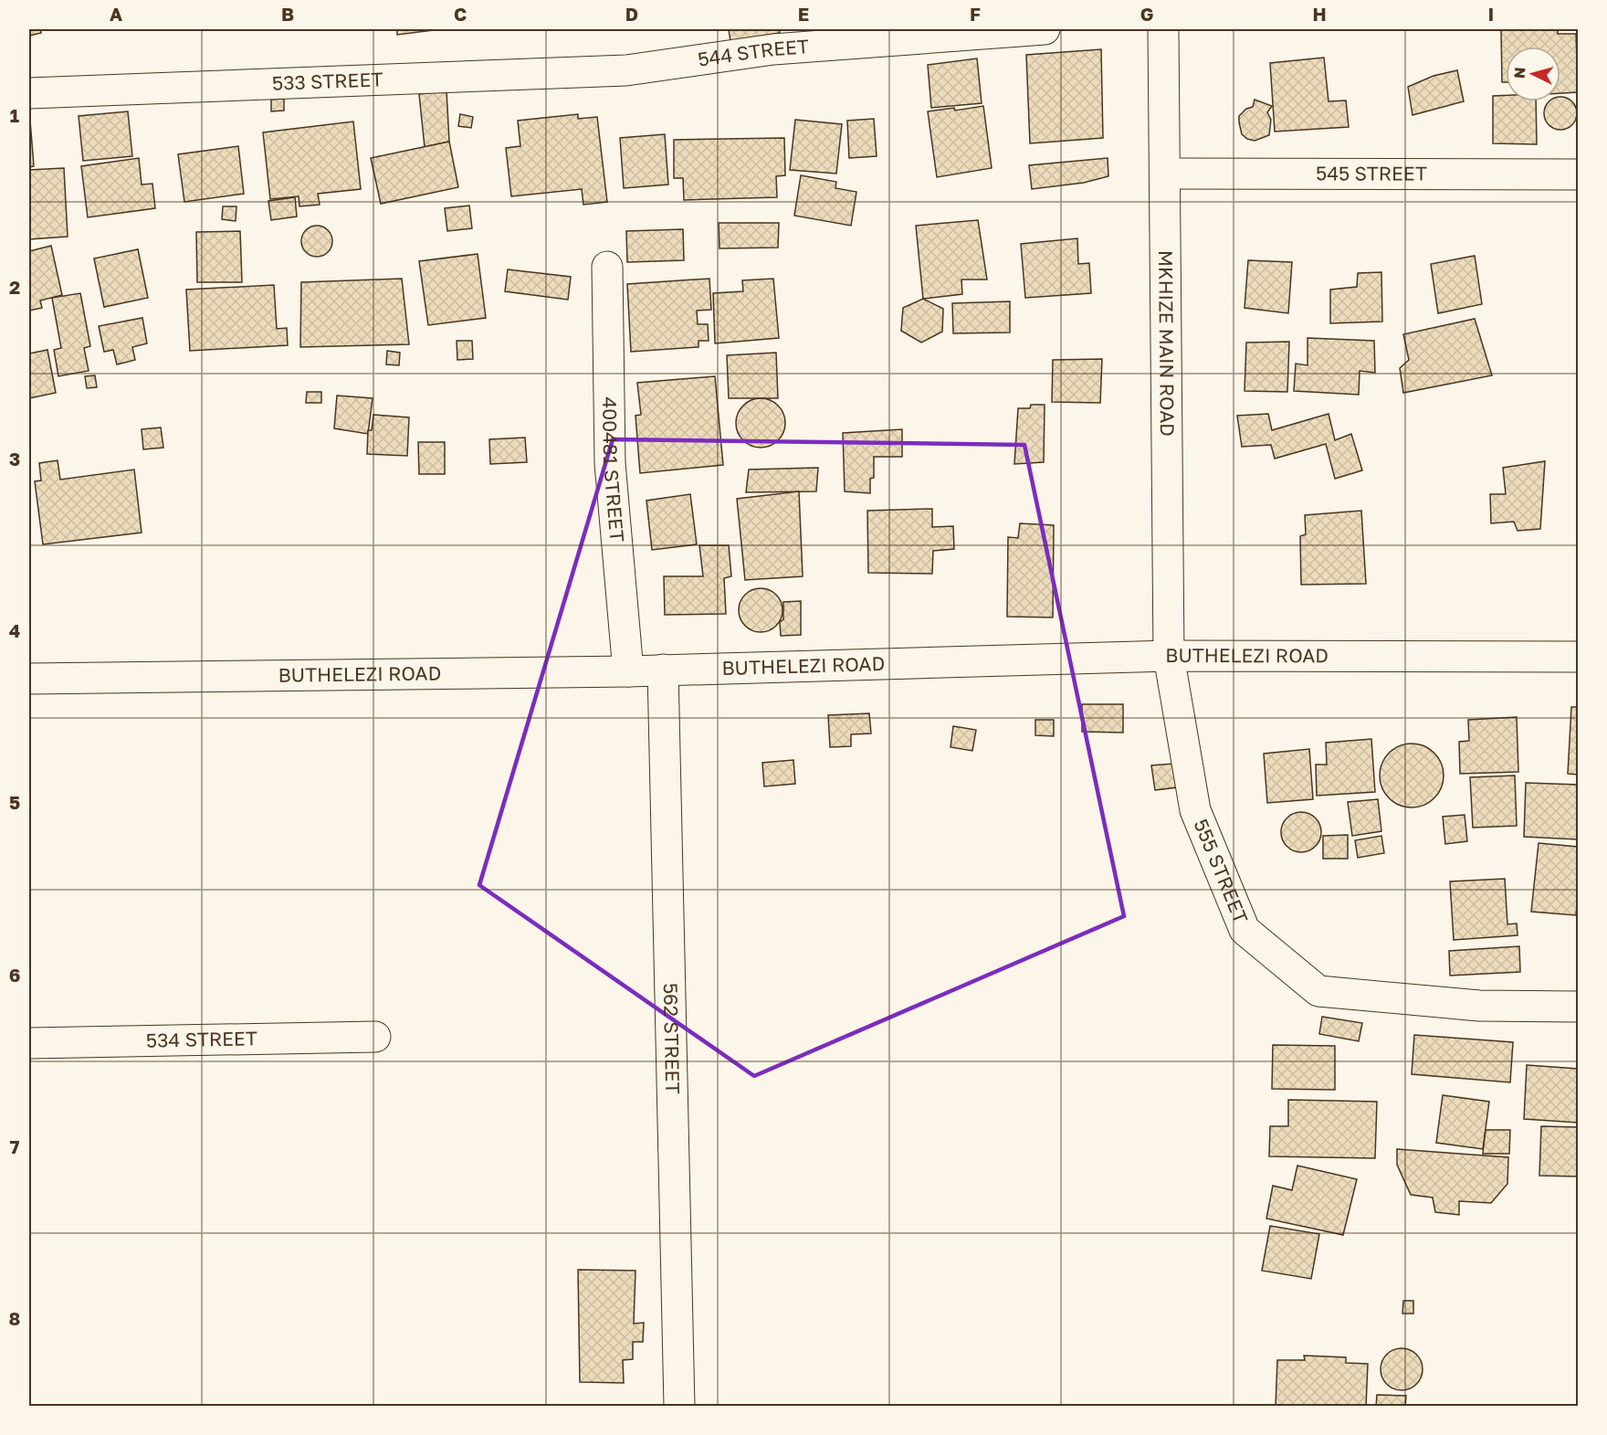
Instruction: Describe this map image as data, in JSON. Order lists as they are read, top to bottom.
{
  "streets": {
    "street": [
      "544 STREET",
      "533 STREET",
      "545 STREET",
      "MKHIZE MAIN ROAD",
      "400481 STREET",
      "BUTHELEZI ROAD",
      "555 STREET",
      "562 STREET",
      "534 STREET"
    ]
  },
  "crossings": [
    ["544 STREET", "533 STREET"],
    ["545 STREET", "MKHIZE MAIN ROAD"],
    ["MKHIZE MAIN ROAD", "BUTHELEZI ROAD"],
    ["MKHIZE MAIN ROAD", "555 STREET"],
    ["400481 STREET", "BUTHELEZI ROAD"],
    ["BUTHELEZI ROAD", "555 STREET"],
    ["BUTHELEZI ROAD", "562 STREET"]
  ],
  "north": "left",
  "grid": {
    "columns": [
      "A",
      "B",
      "C",
      "D",
      "E",
      "F",
      "G",
      "H",
      "I"
    ],
    "rows": [
      "1",
      "2",
      "3",
      "4",
      "5",
      "6",
      "7",
      "8"
    ]
  }
}
